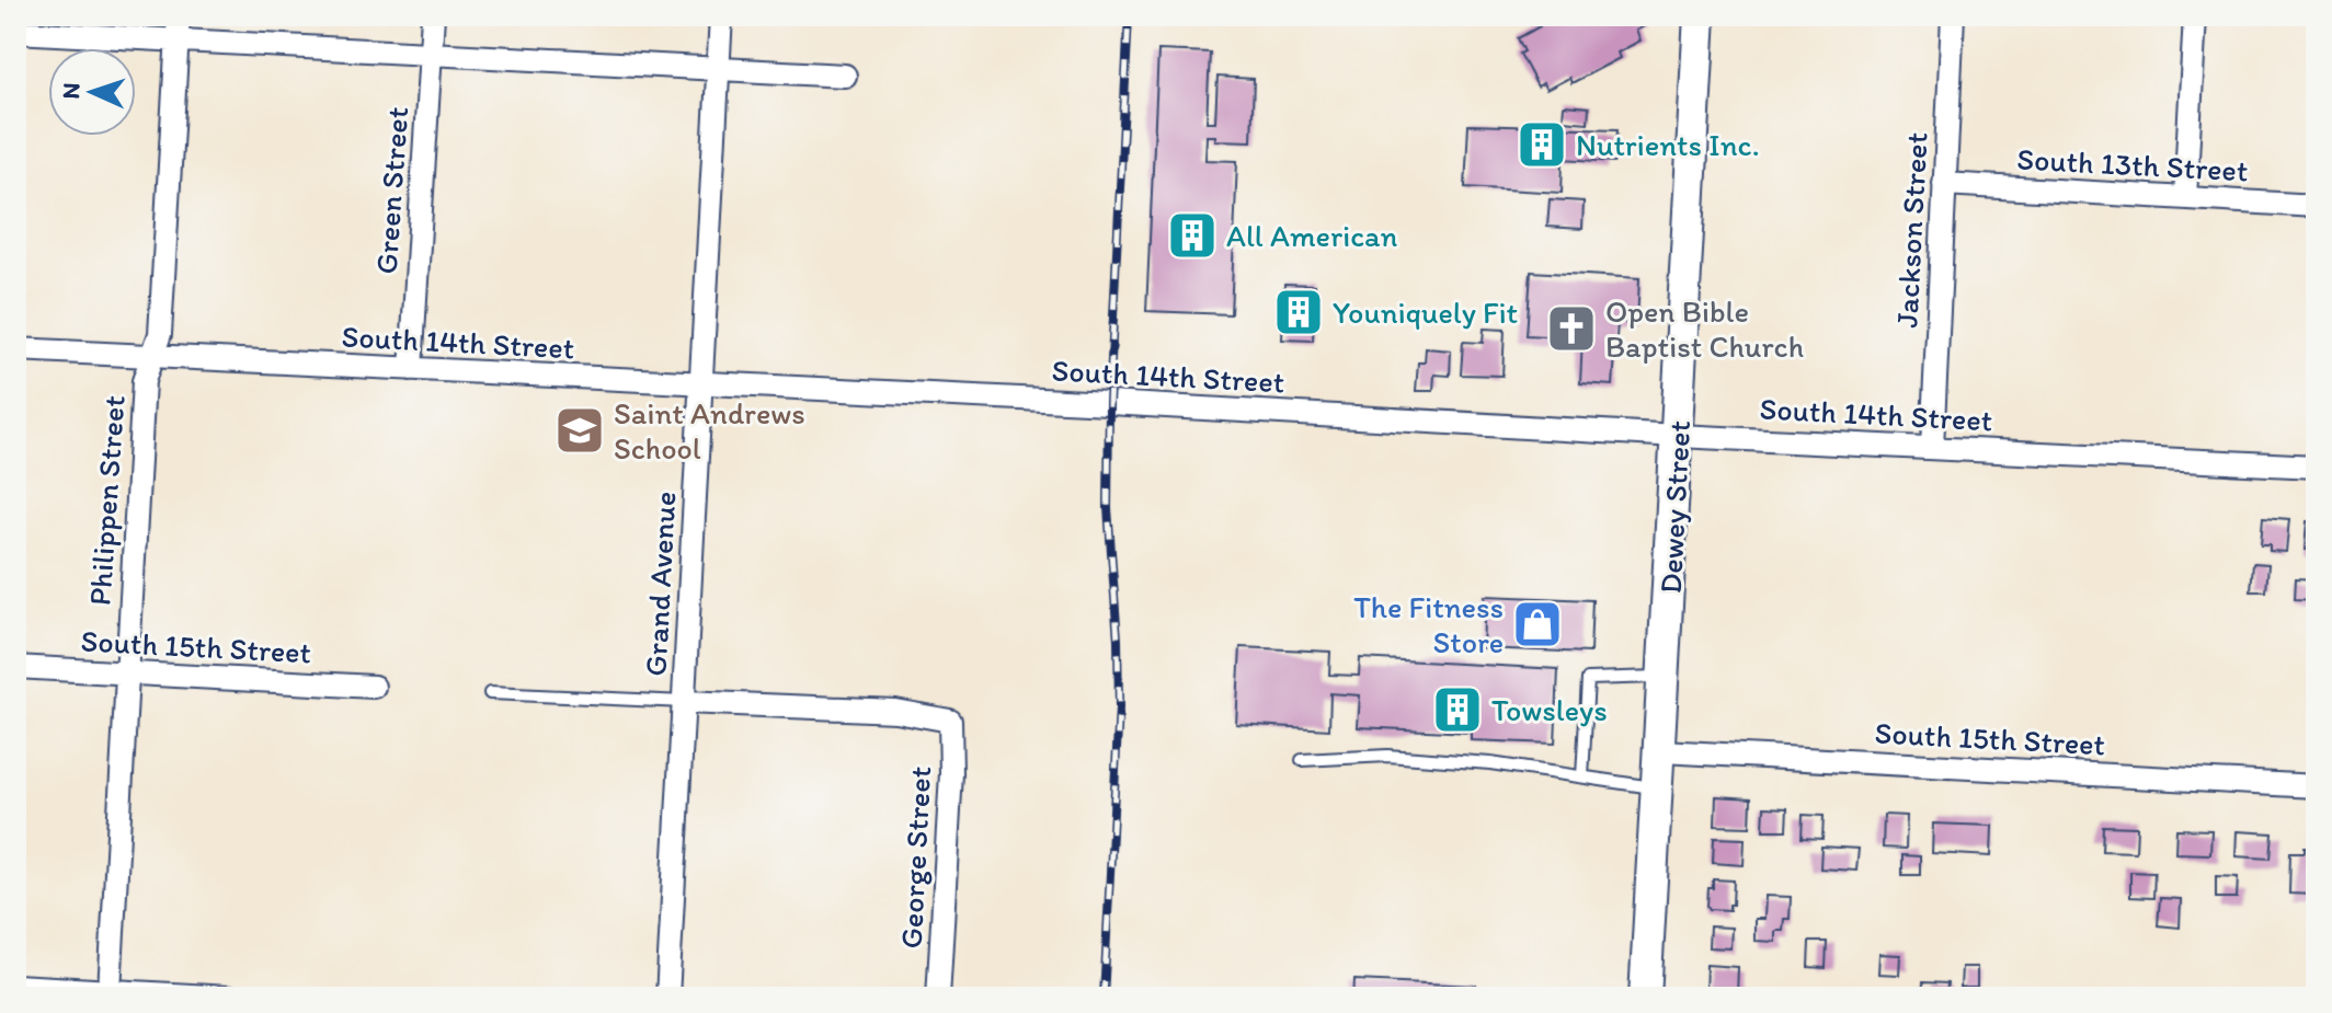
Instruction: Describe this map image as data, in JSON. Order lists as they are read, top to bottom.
{
  "streets": {
    "street": [
      "South 13th Street",
      "Green Street",
      "Jackson Street",
      "South 14th Street",
      "Philippen Street",
      "Dewey Street",
      "Grand Avenue",
      "South 15th Street",
      "George Street"
    ]
  },
  "crossings": [
    ["South 13th Street", "Jackson Street"],
    ["Green Street", "South 14th Street"],
    ["Jackson Street", "South 14th Street"],
    ["South 14th Street", "Philippen Street"],
    ["South 14th Street", "Dewey Street"],
    ["South 14th Street", "Grand Avenue"],
    ["Philippen Street", "South 15th Street"],
    ["Dewey Street", "South 15th Street"],
    ["Grand Avenue", "George Street"]
  ],
  "places": {
    "building": [
      "Nutrients Inc.",
      "All American",
      "Youniquely Fit",
      "Towsleys"
    ],
    "church": ["Open Bible Baptist Church"],
    "school or university": ["Saint Andrews School"],
    "shop": ["The Fitness Store"]
  },
  "north": "left"
}
